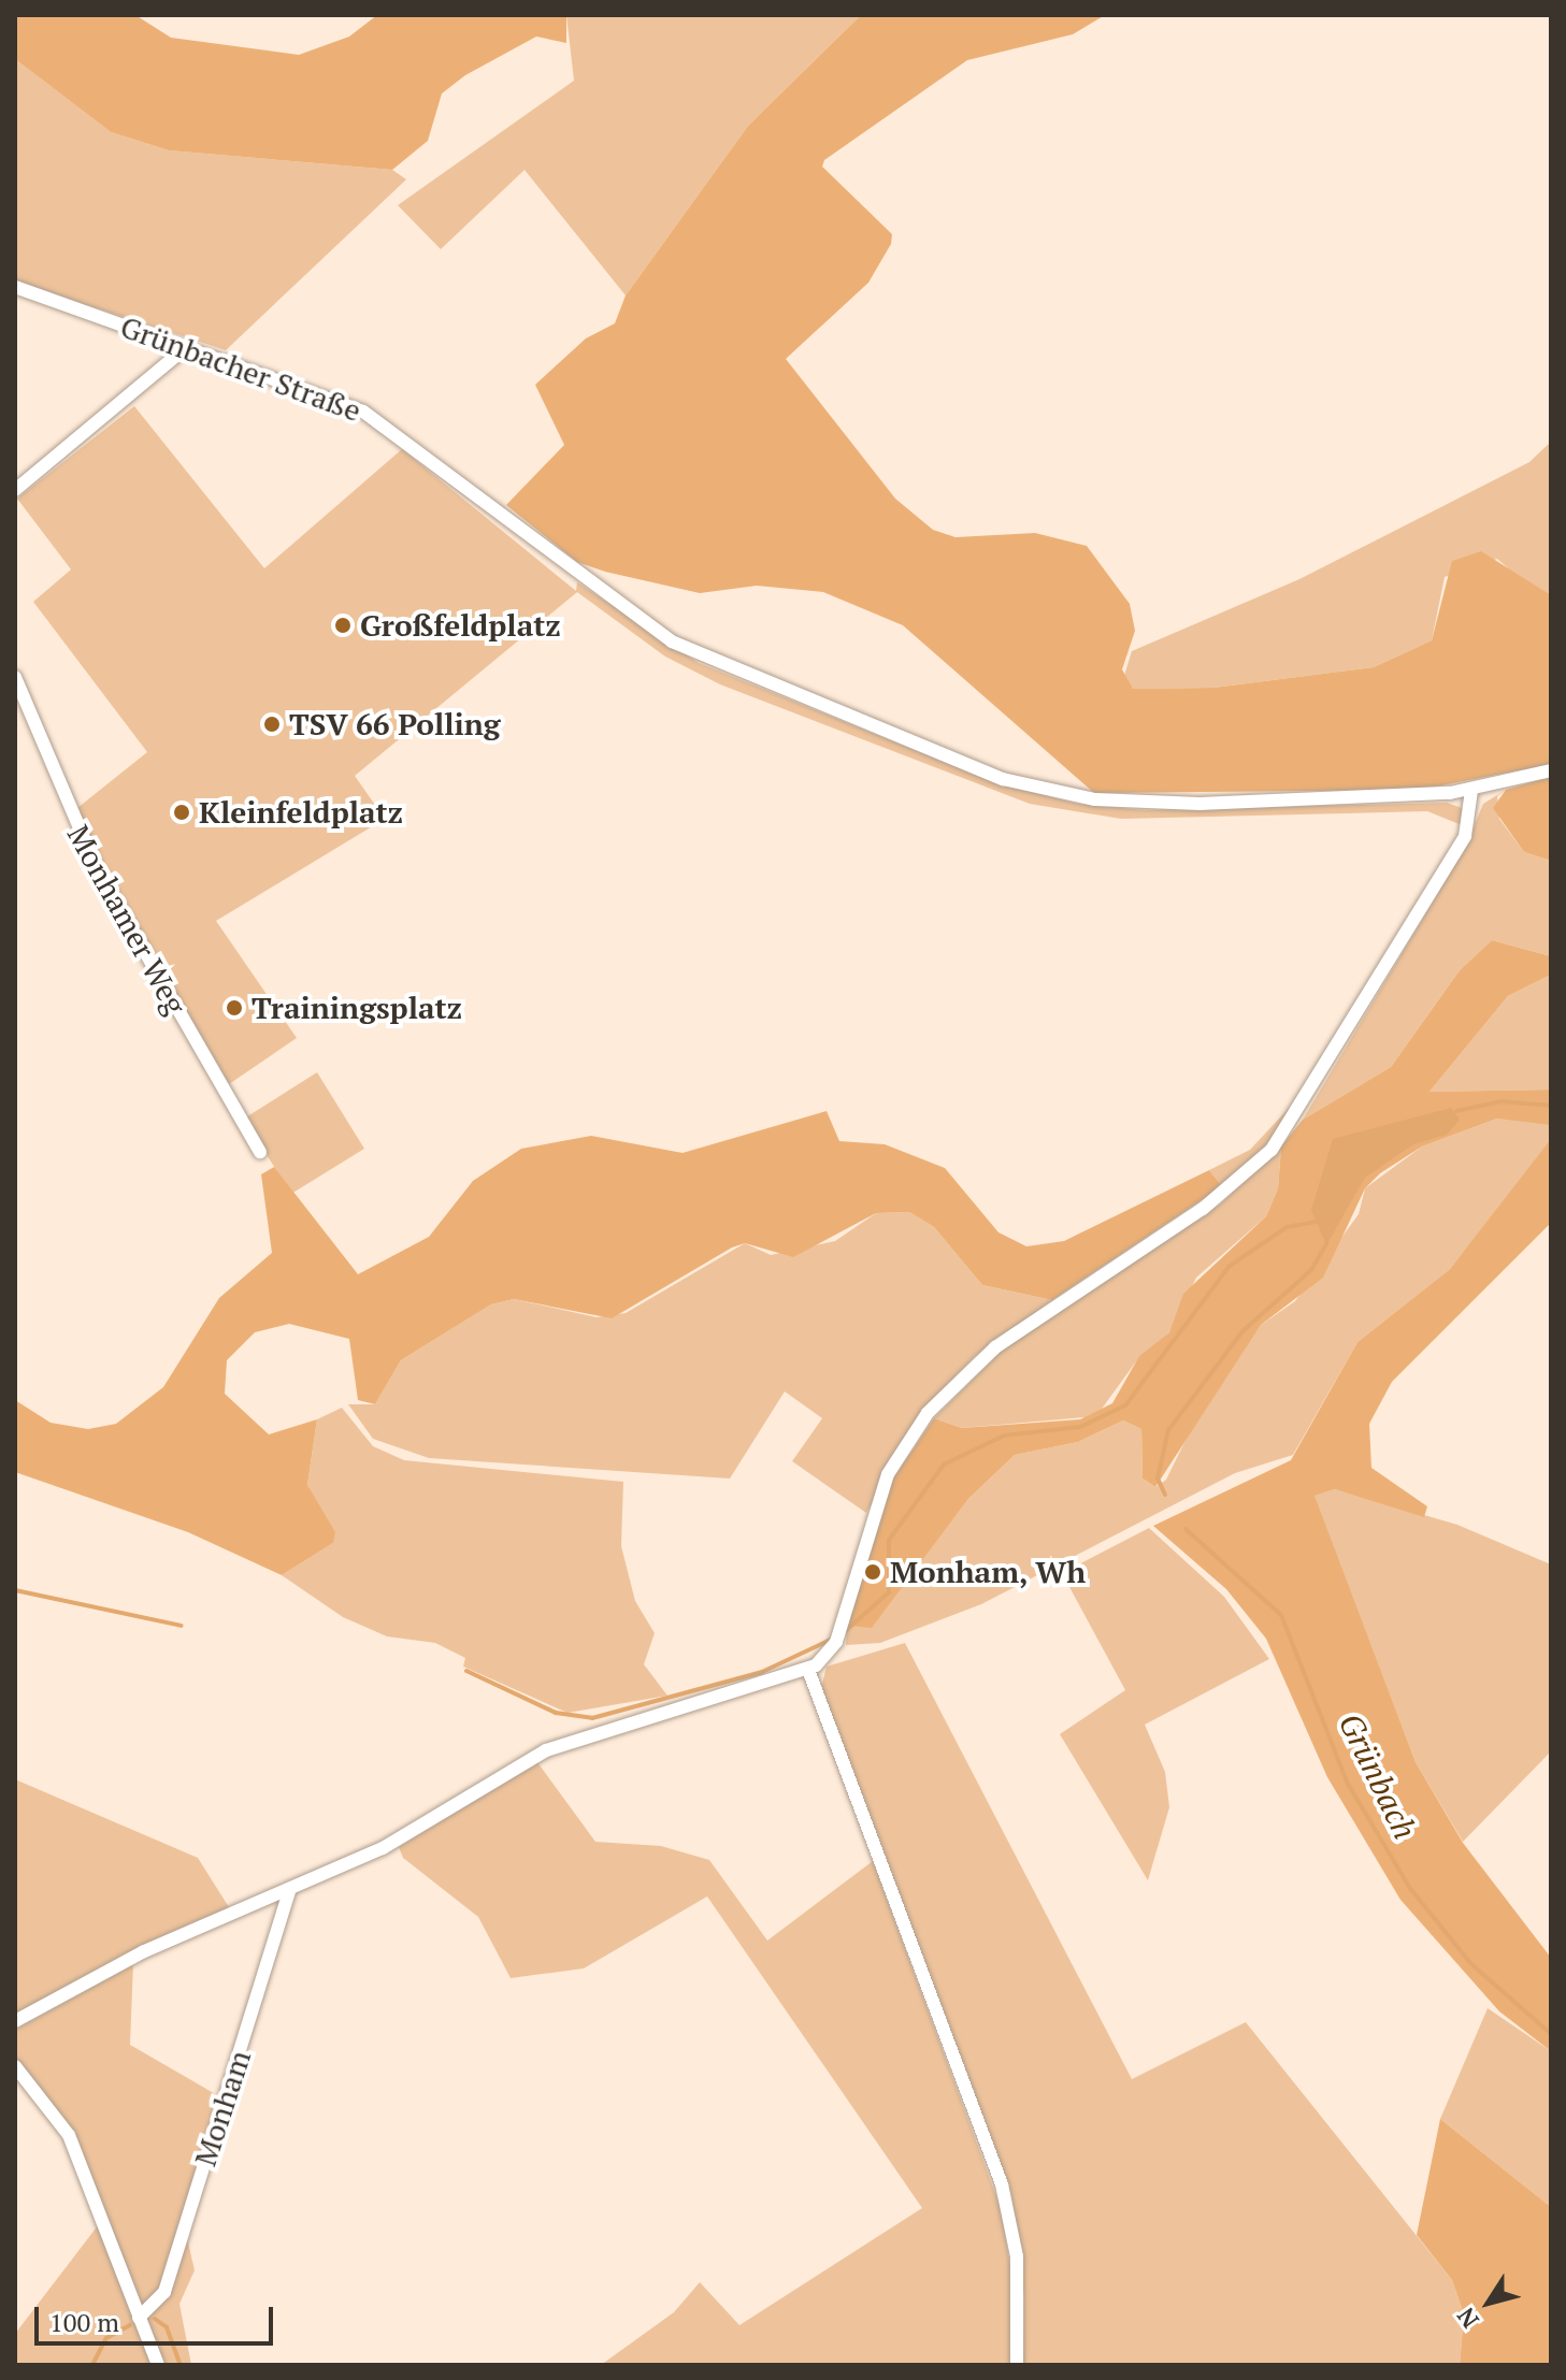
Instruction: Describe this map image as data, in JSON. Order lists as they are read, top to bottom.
{
  "streets": {
    "street": ["Grünbacher Straße", "Monhamer Weg", "Monham"]
  },
  "water": ["Grünbach"],
  "places": [
    "Großfeldplatz",
    "TSV 66 Polling",
    "Kleinfeldplatz",
    "Trainingsplatz",
    "Monham, Wh"
  ],
  "scale_bar": "100 m",
  "north": "bottom left"
}
